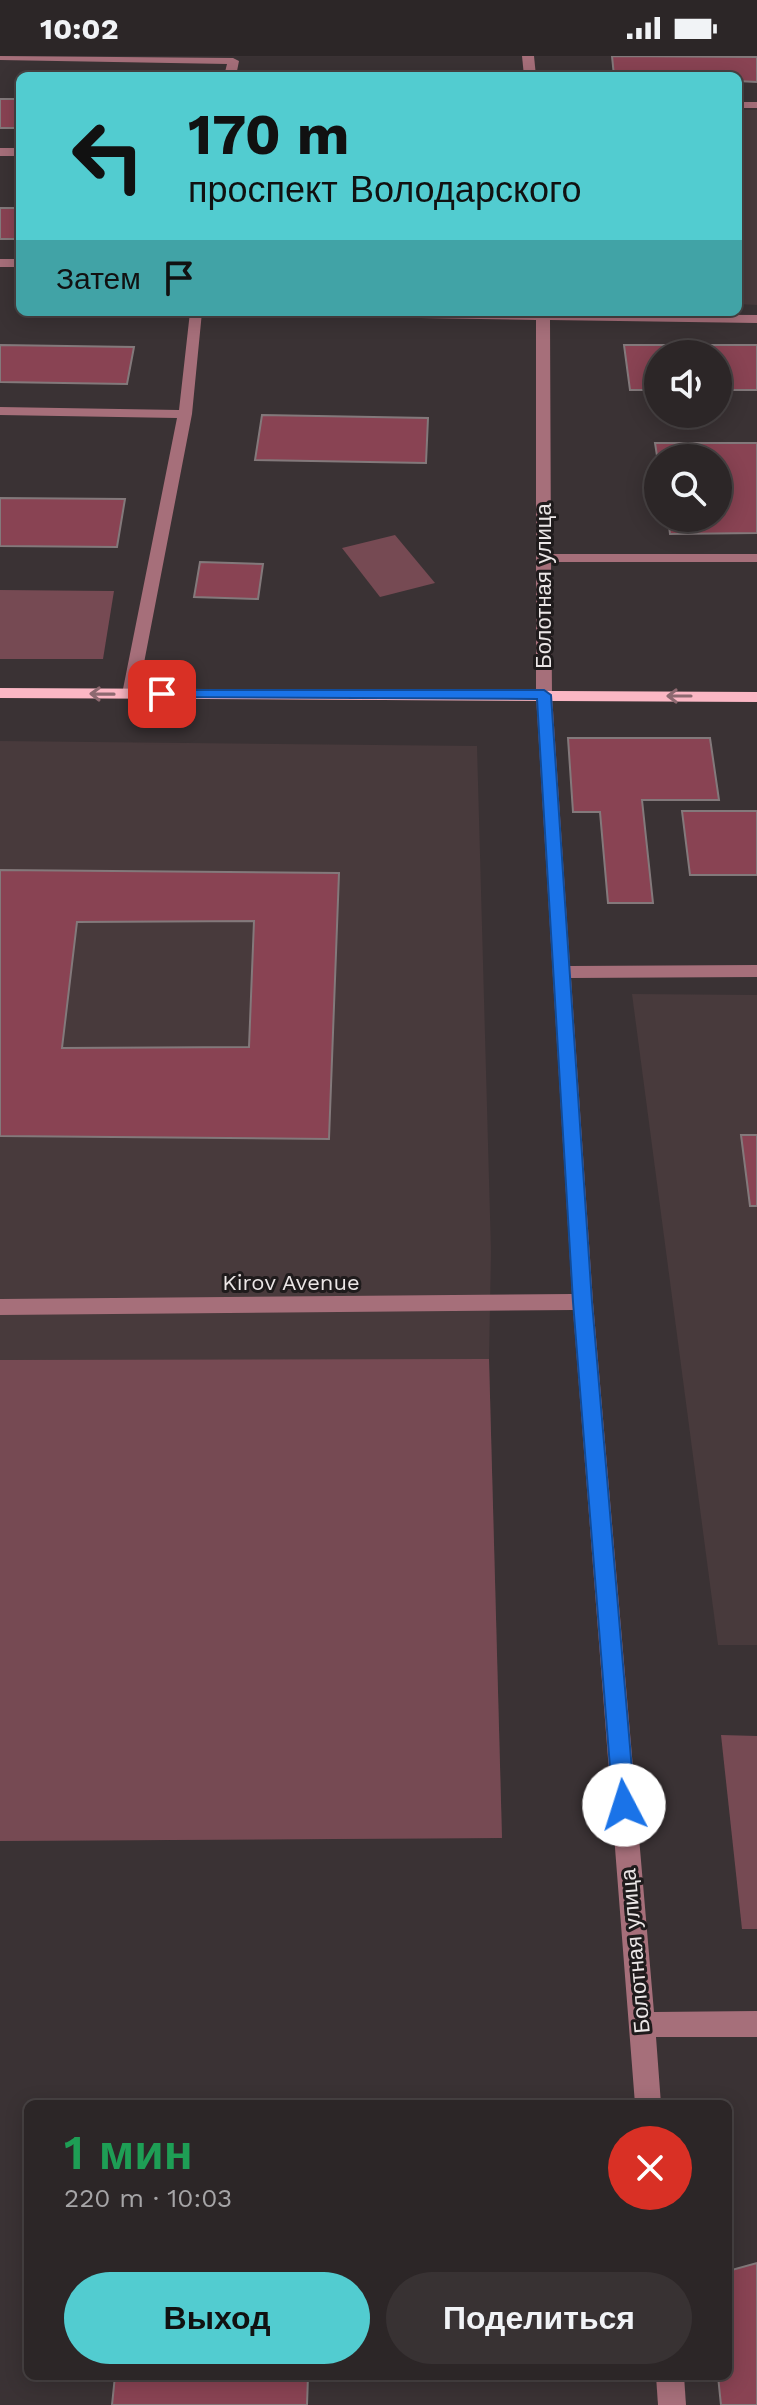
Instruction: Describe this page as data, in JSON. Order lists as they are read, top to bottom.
{
  "streets": {
    "street": ["Болотная улица", "Kirov Avenue"]
  },
  "crossings": [
    ["Болотная улица", "Kirov Avenue"]
  ],
  "page": {
    "status": "10:02",
    "turn": ["170 m", "проспект Володарского"],
    "then": "Затем",
    "heading": ["1 мин", "220 m · 10:03"],
    "buttons": ["Выход", "Поделиться"]
  }
}
